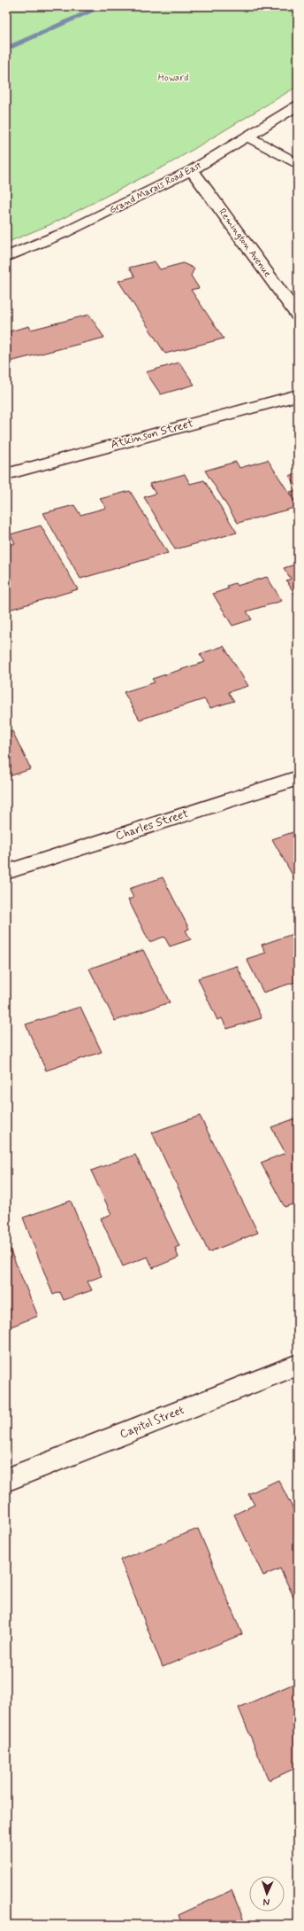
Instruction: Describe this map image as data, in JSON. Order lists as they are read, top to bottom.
{
  "streets": {
    "street": [
      "Grand Marais Road East",
      "Remington Avenue",
      "Atkinson Street",
      "Charles Street",
      "Capitol Street"
    ]
  },
  "crossings": [
    ["Grand Marais Road East", "Remington Avenue"]
  ],
  "parks": ["Howard"],
  "north": "bottom"
}
